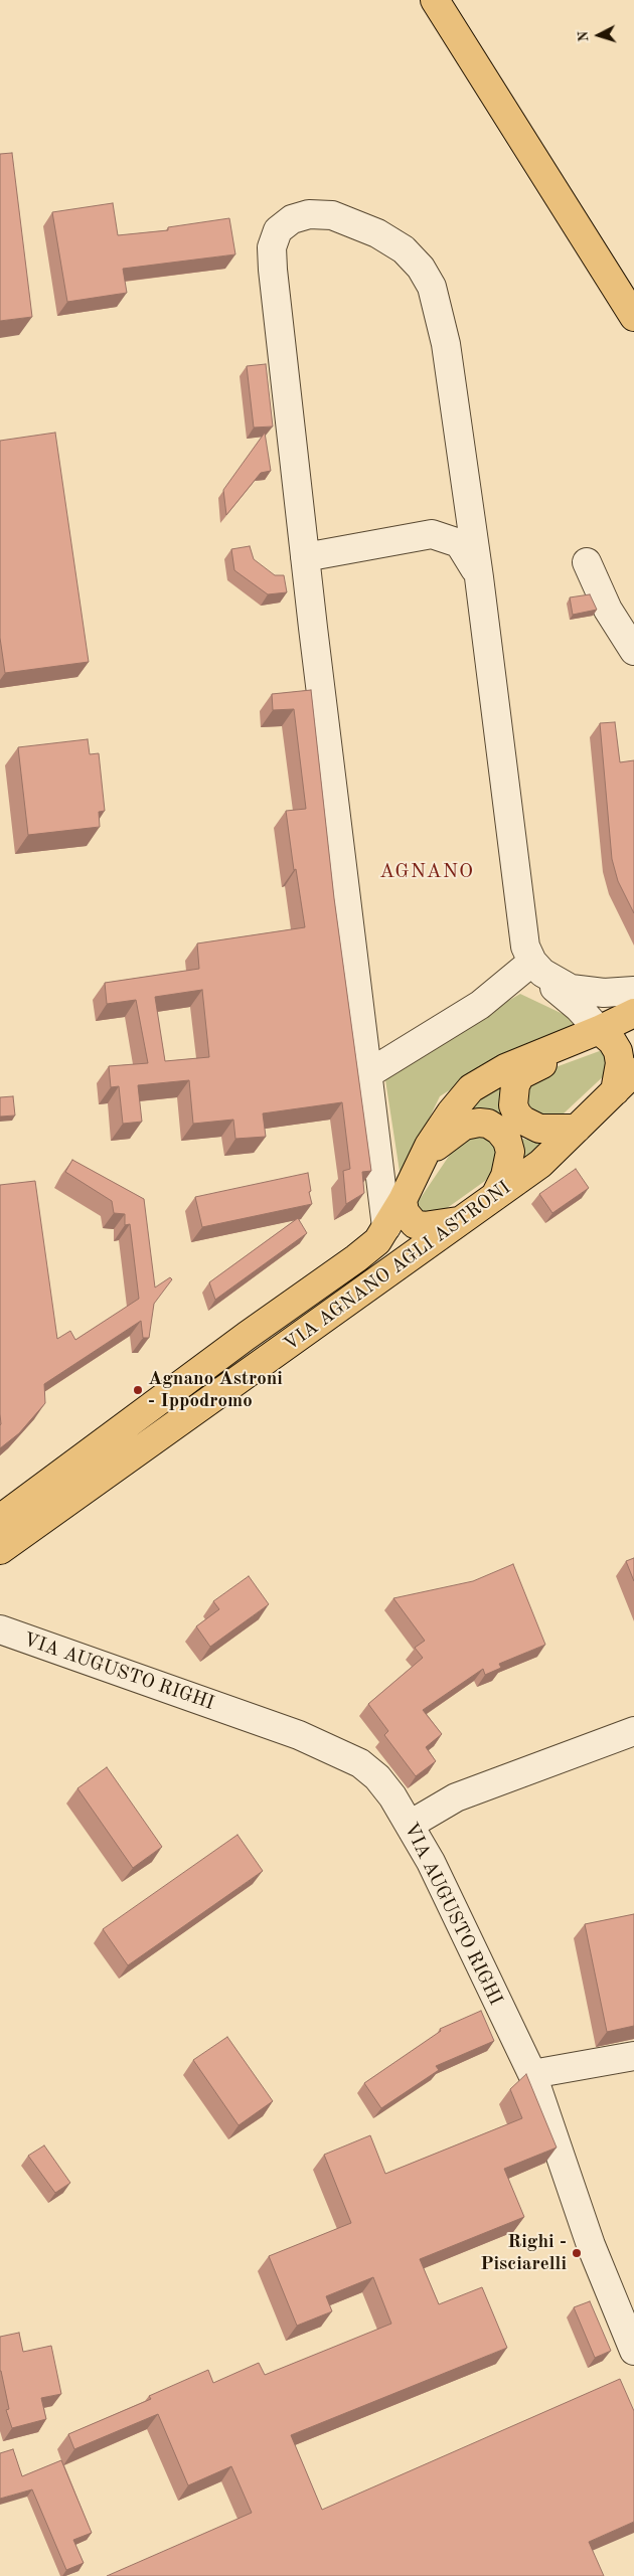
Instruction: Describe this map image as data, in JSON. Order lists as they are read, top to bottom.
{
  "streets": {
    "main road": ["VIA AGNANO AGLI ASTRONI"],
    "street": ["VIA AUGUSTO RIGHI"]
  },
  "districts": ["AGNANO"],
  "places": ["Agnano Astroni - Ippodromo", "Righi - Pisciarelli"],
  "north": "left"
}
